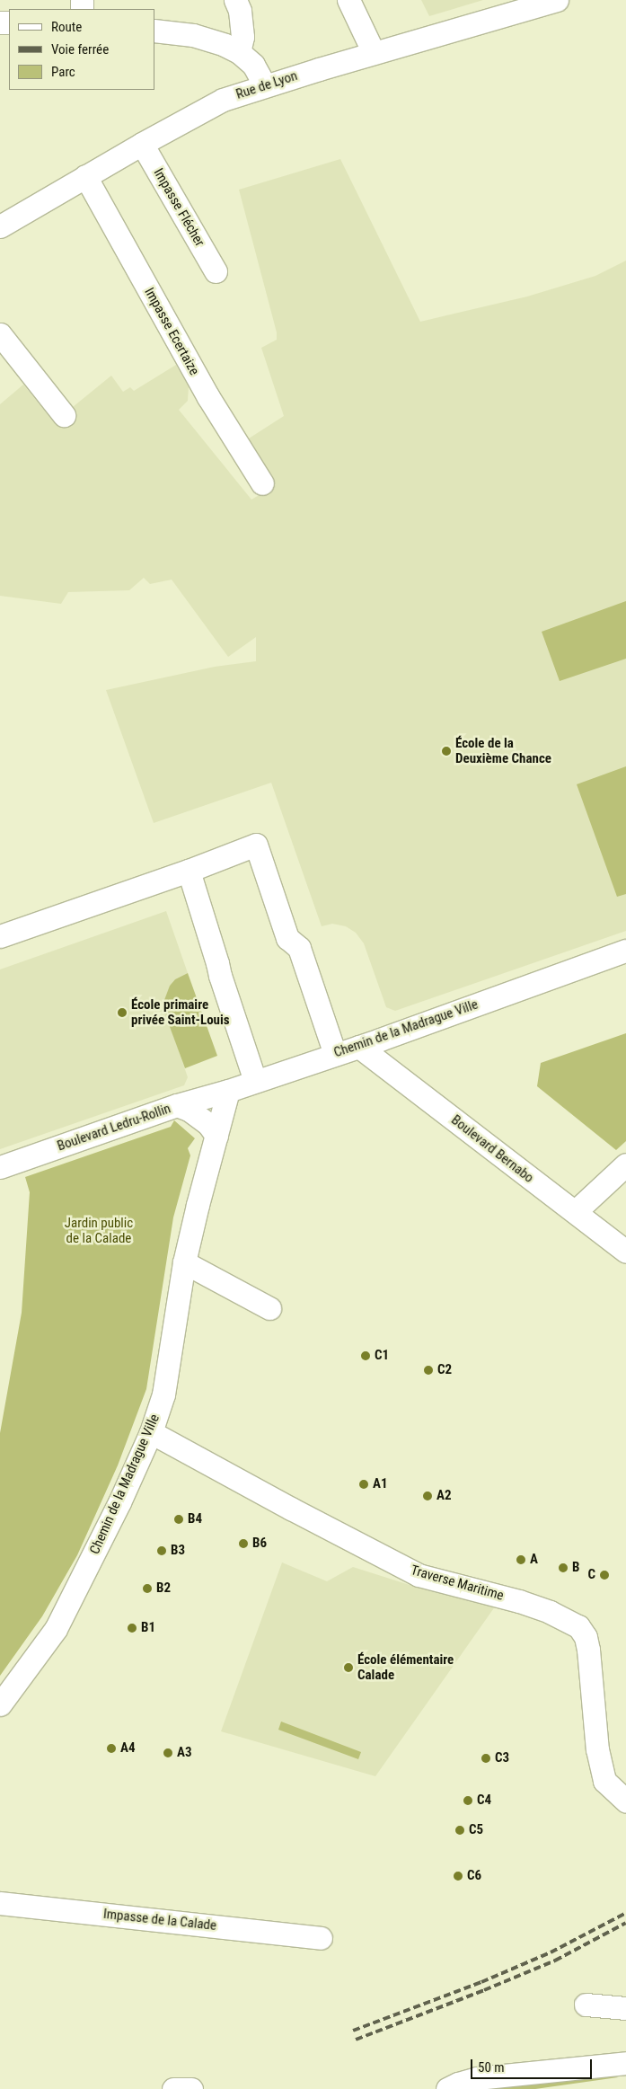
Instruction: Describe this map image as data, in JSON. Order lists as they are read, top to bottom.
{
  "streets": {
    "street": [
      "Rue de Lyon",
      "Impasse Flécher",
      "Impasse Ecertaize",
      "Chemin de la Madrague Ville",
      "Boulevard Ledru-Rollin",
      "Boulevard Bernabo",
      "Traverse Maritime",
      "Impasse de la Calade"
    ]
  },
  "crossings": [
    ["Rue de Lyon", "Impasse Flécher"],
    ["Rue de Lyon", "Impasse Ecertaize"],
    ["Chemin de la Madrague Ville", "Boulevard Ledru-Rollin"],
    ["Chemin de la Madrague Ville", "Boulevard Bernabo"],
    ["Chemin de la Madrague Ville", "Traverse Maritime"]
  ],
  "parks": ["Jardin public de la Calade"],
  "places": [
    "École de la Deuxième Chance",
    "École primaire privée Saint-Louis",
    "C1",
    "C2",
    "A1",
    "A2",
    "B4",
    "B6",
    "B3",
    "A",
    "B",
    "C",
    "B2",
    "B1",
    "École élémentaire Calade",
    "A4",
    "A3",
    "C3",
    "C4",
    "C5",
    "C6"
  ],
  "legend": ["Route", "Voie ferrée", "Parc"],
  "scale_bar": "50 m"
}
